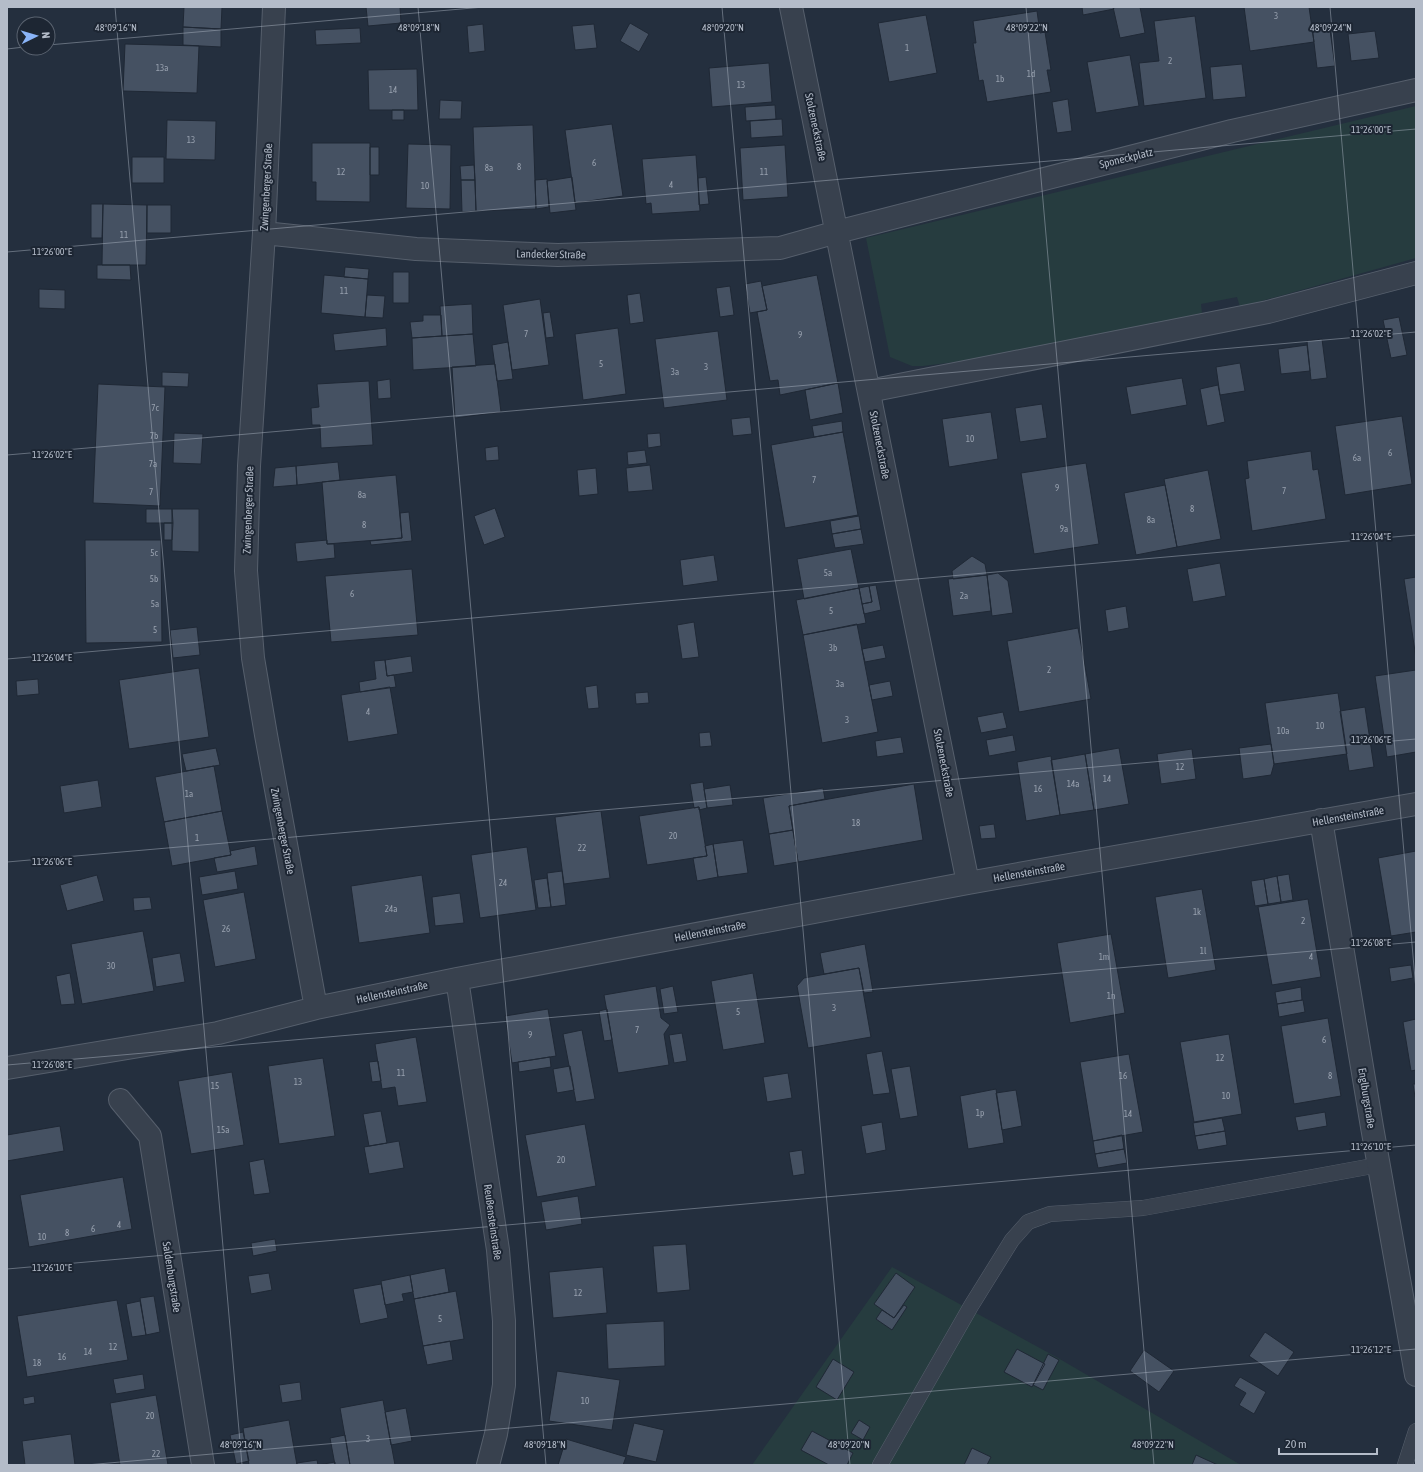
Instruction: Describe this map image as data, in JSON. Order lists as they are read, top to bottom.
{
  "streets": {
    "street": [
      "Stolzeneckstraße",
      "Sponeckplatz",
      "Zwingenberger Straße",
      "Landecker Straße",
      "Hellensteinstraße",
      "Englburgstraße",
      "Reußensteinstraße",
      "Saldenburgstraße"
    ]
  },
  "crossings": [
    ["Stolzeneckstraße", "Sponeckplatz"],
    ["Stolzeneckstraße", "Landecker Straße"],
    ["Stolzeneckstraße", "Hellensteinstraße"],
    ["Sponeckplatz", "Landecker Straße"],
    ["Zwingenberger Straße", "Landecker Straße"],
    ["Zwingenberger Straße", "Hellensteinstraße"],
    ["Hellensteinstraße", "Englburgstraße"],
    ["Hellensteinstraße", "Reußensteinstraße"]
  ],
  "house_numbers": [
    "3",
    "1",
    "2",
    "13a",
    "1d",
    "1b",
    "13",
    "14",
    "13",
    "6",
    "8",
    "8a",
    "12",
    "11",
    "4",
    "10",
    "11",
    "11",
    "7",
    "9",
    "5",
    "3",
    "3a",
    "7c",
    "7b",
    "10",
    "6",
    "6a",
    "7a",
    "7",
    "9",
    "7",
    "7",
    "8a",
    "8",
    "8a",
    "8",
    "9a",
    "5c",
    "5a",
    "5b",
    "6",
    "2a",
    "5a",
    "5",
    "5",
    "3b",
    "2",
    "3a",
    "4",
    "3",
    "10",
    "10a",
    "12",
    "14",
    "14a",
    "16",
    "1a",
    "18",
    "20",
    "1",
    "22",
    "24",
    "24a",
    "1k",
    "2",
    "26",
    "1l",
    "1m",
    "4",
    "30",
    "1n",
    "3",
    "5",
    "7",
    "9",
    "6",
    "12",
    "11",
    "16",
    "8",
    "13",
    "15",
    "10",
    "1p",
    "14",
    "15a",
    "20",
    "4",
    "6",
    "8",
    "10",
    "12",
    "5",
    "12",
    "14",
    "16",
    "18",
    "10",
    "20",
    "3",
    "22"
  ],
  "scale_bar": "20 m",
  "north": "right",
  "coordinates": [
    "48°09'24\"N",
    "48°09'16\"N",
    "48°09'18\"N",
    "48°09'20\"N",
    "48°09'22\"N",
    "11°26'00\"E",
    "11°26'02\"E",
    "11°26'04\"E",
    "11°26'06\"E",
    "11°26'08\"E",
    "11°26'10\"E",
    "11°26'12\"E"
  ]
}
